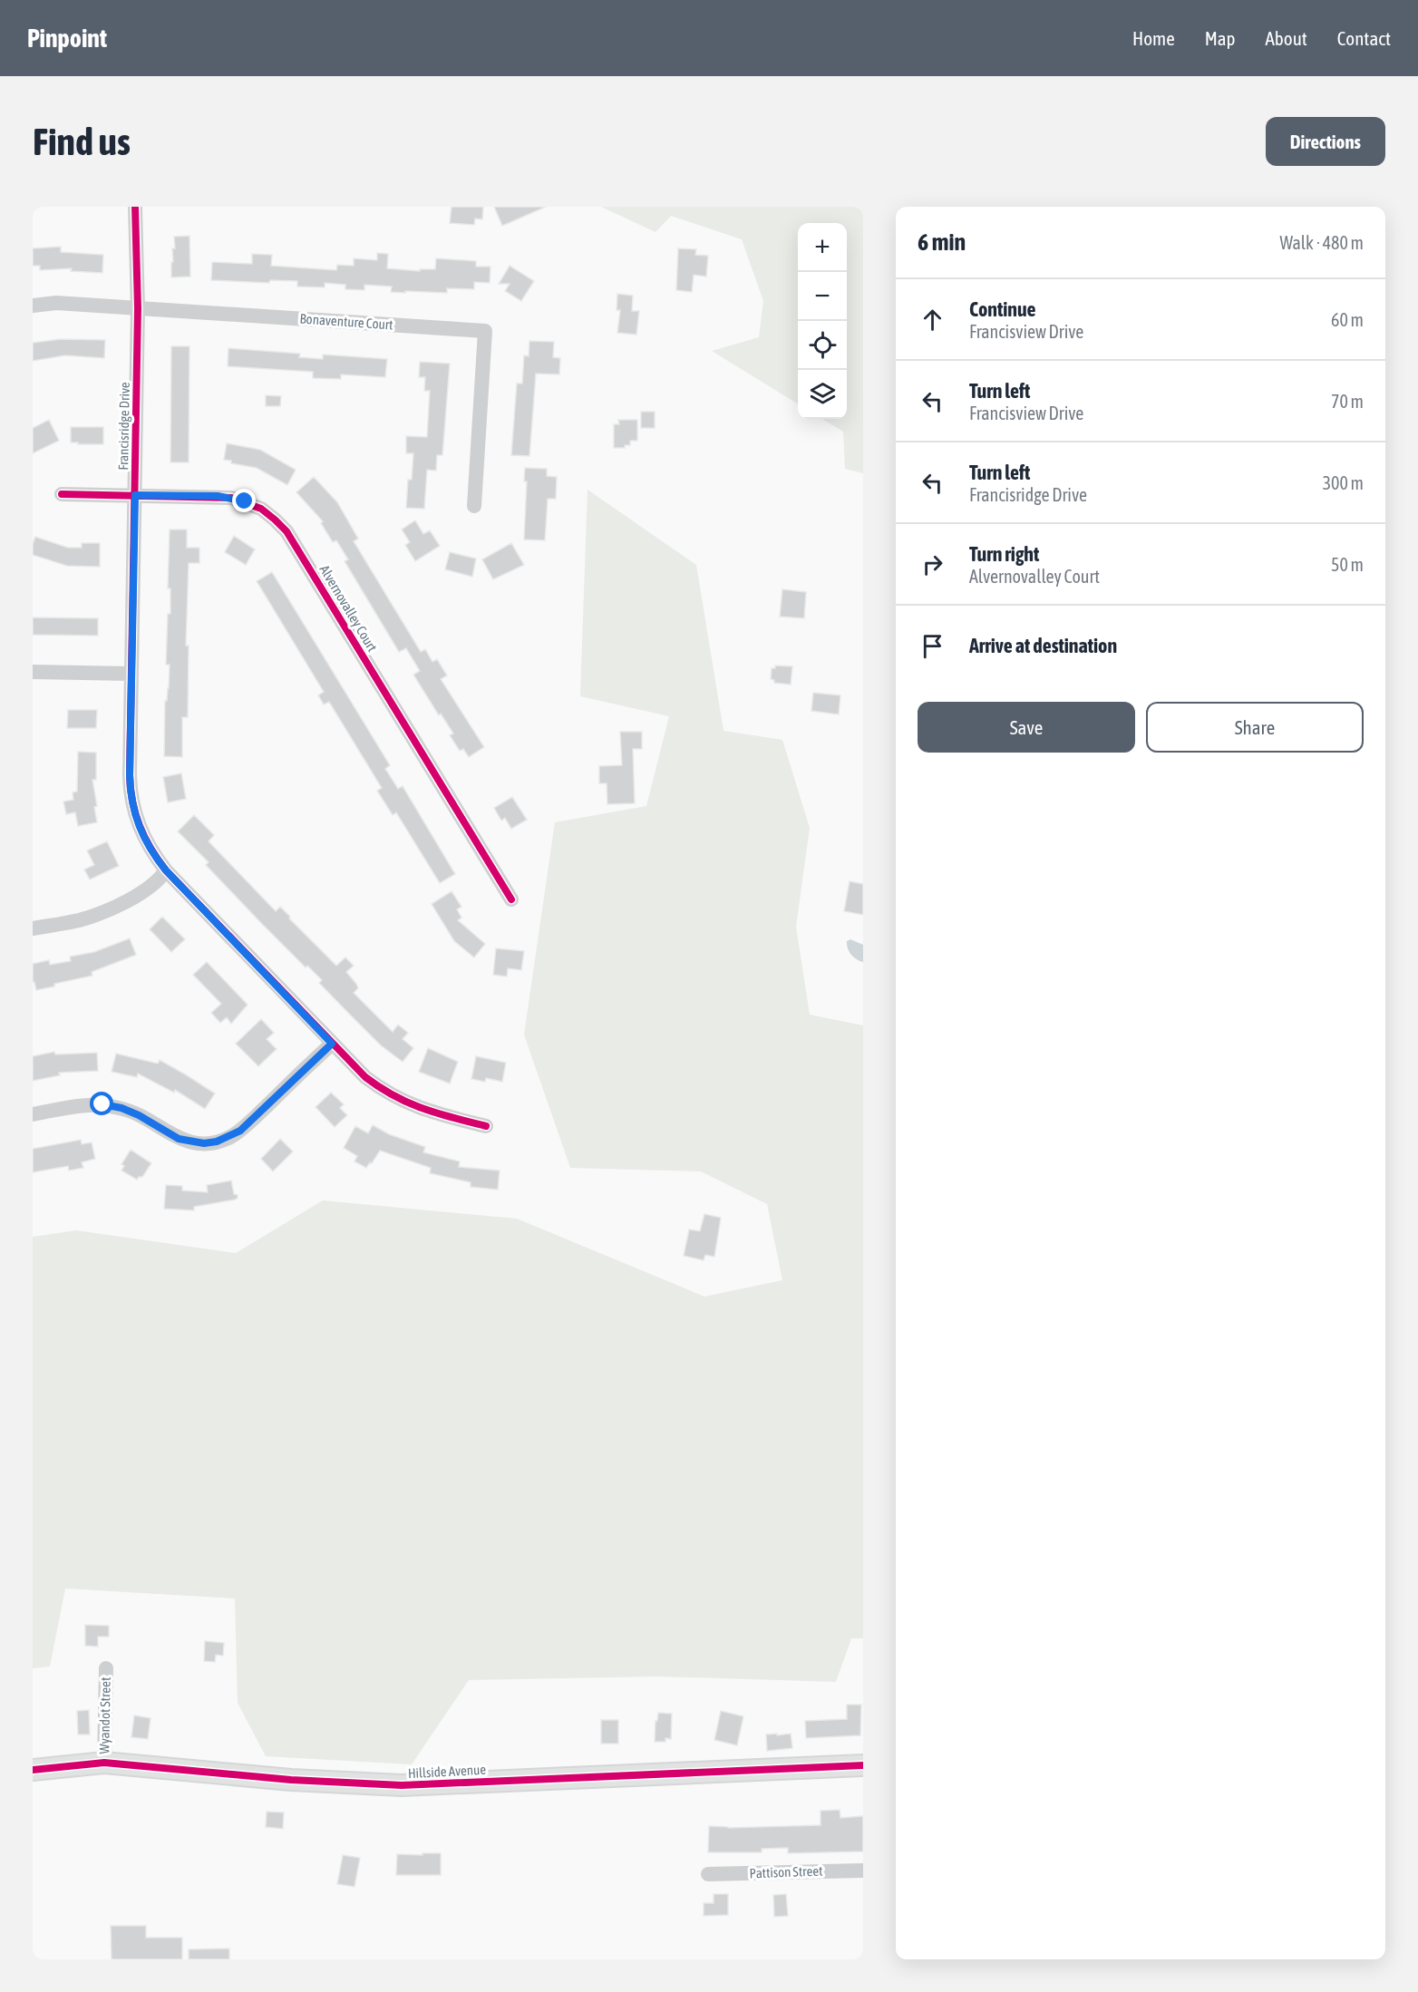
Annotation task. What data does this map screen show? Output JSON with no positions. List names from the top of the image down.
{
  "streets": {
    "street": [
      "Bonaventure Court",
      "Francisridge Drive",
      "Alvernovalley Court",
      "Wyandot Street",
      "Hillside Avenue",
      "Pattison Street"
    ]
  },
  "crossings": [
    ["Bonaventure Court", "Francisridge Drive"],
    ["Francisridge Drive", "Alvernovalley Court"],
    ["Wyandot Street", "Hillside Avenue"]
  ],
  "page": {
    "header": "Pinpoint",
    "nav": [
      "Home",
      "Map",
      "About",
      "Contact"
    ],
    "buttons": [
      "Directions",
      ["Save", "Share"]
    ],
    "title": "Find us",
    "heading": ["6 min", "Walk · 480 m"],
    "map_buttons": ["+", "−"],
    "list": [
      ["Continue", "Francisview Drive", "60 m"],
      ["Turn left", "Francisview Drive", "70 m"],
      ["Turn left", "Francisridge Drive", "300 m"],
      ["Turn right", "Alvernovalley Court", "50 m"],
      "Arrive at destination"
    ]
  }
}
